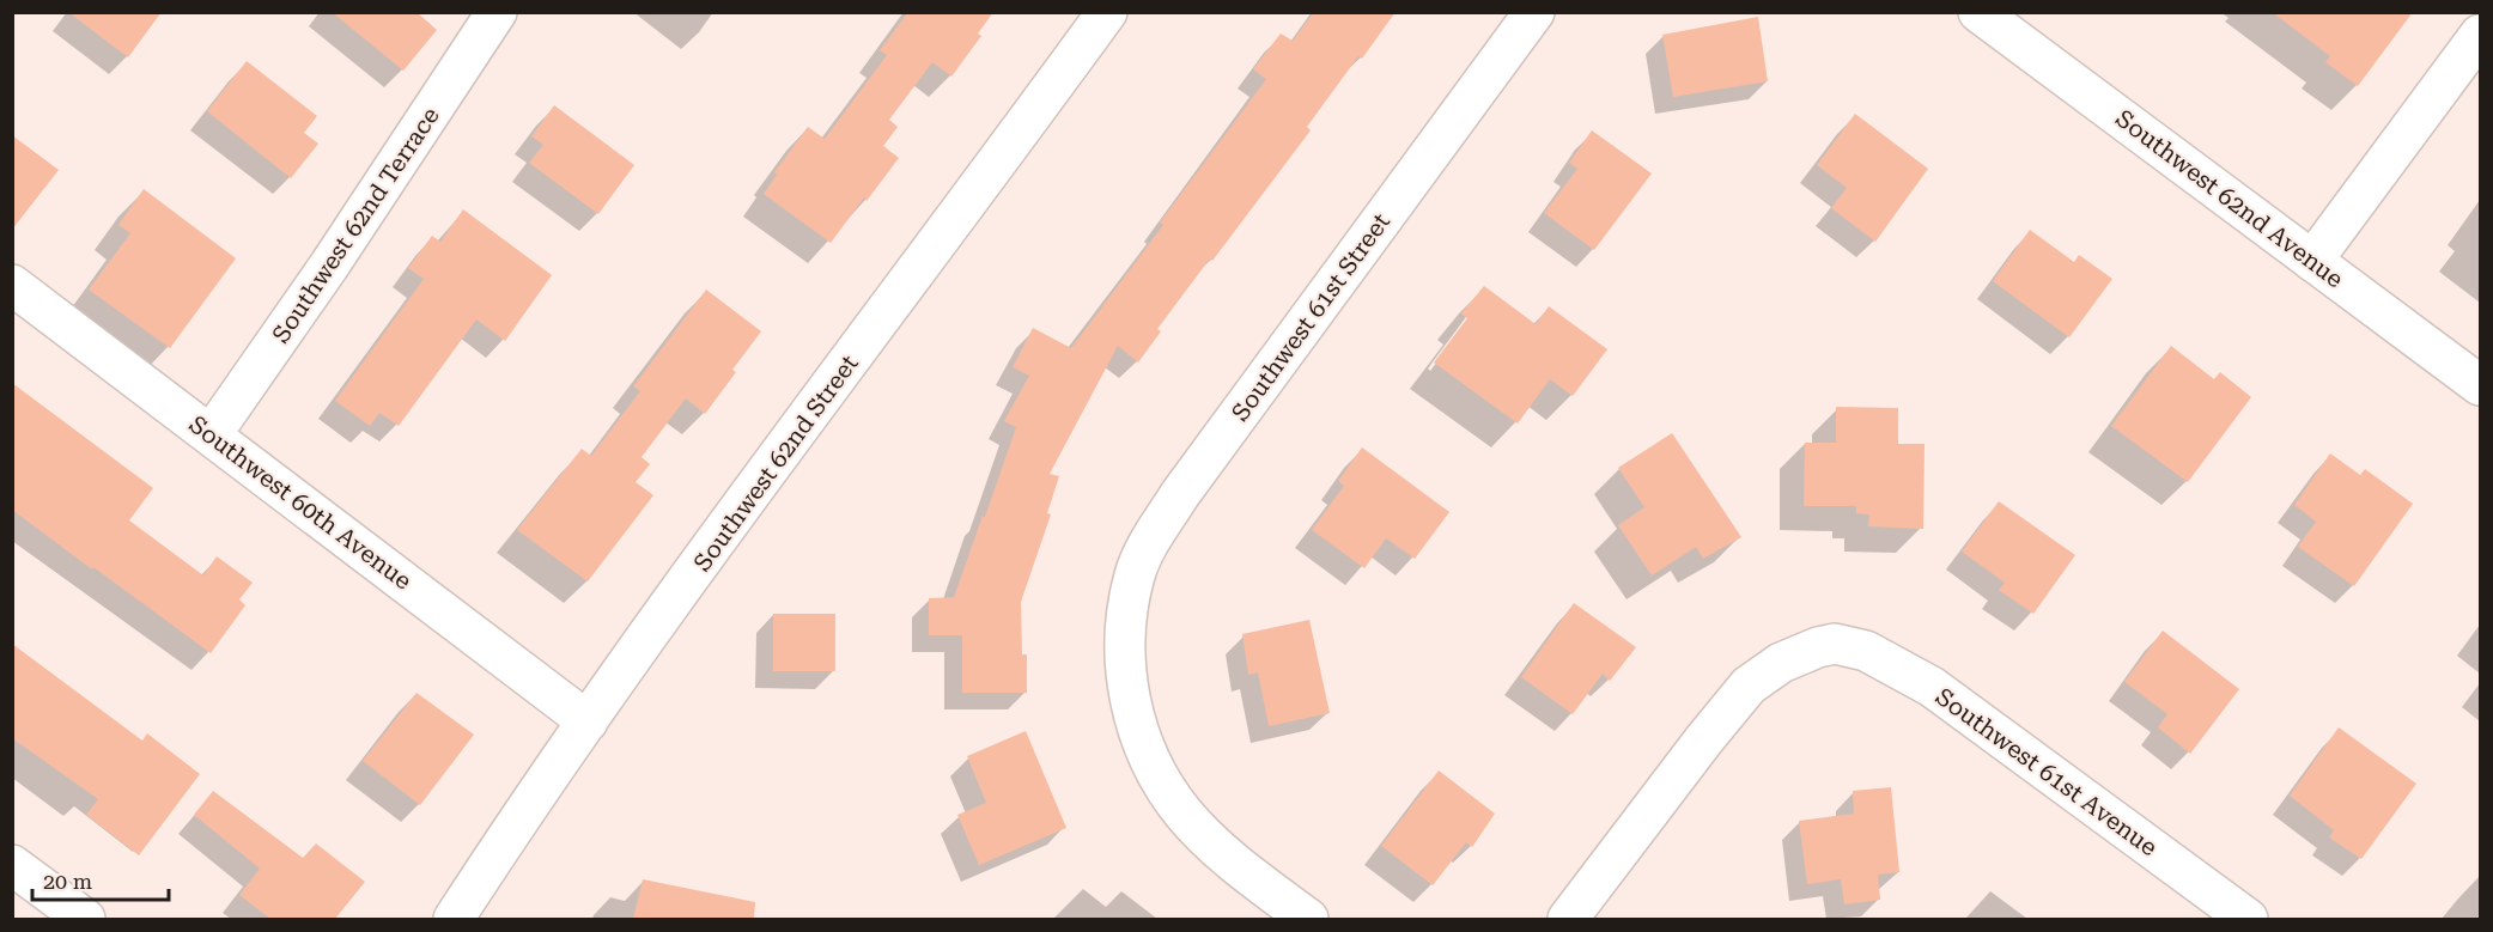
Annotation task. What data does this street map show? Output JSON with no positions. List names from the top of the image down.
{
  "streets": {
    "street": [
      "Southwest 62nd Avenue",
      "Southwest 62nd Terrace",
      "Southwest 61st Street",
      "Southwest 62nd Street",
      "Southwest 60th Avenue",
      "Southwest 61st Avenue"
    ]
  },
  "crossings": [
    ["Southwest 62nd Terrace", "Southwest 60th Avenue"],
    ["Southwest 62nd Street", "Southwest 60th Avenue"]
  ],
  "scale_bar": "20 m"
}
